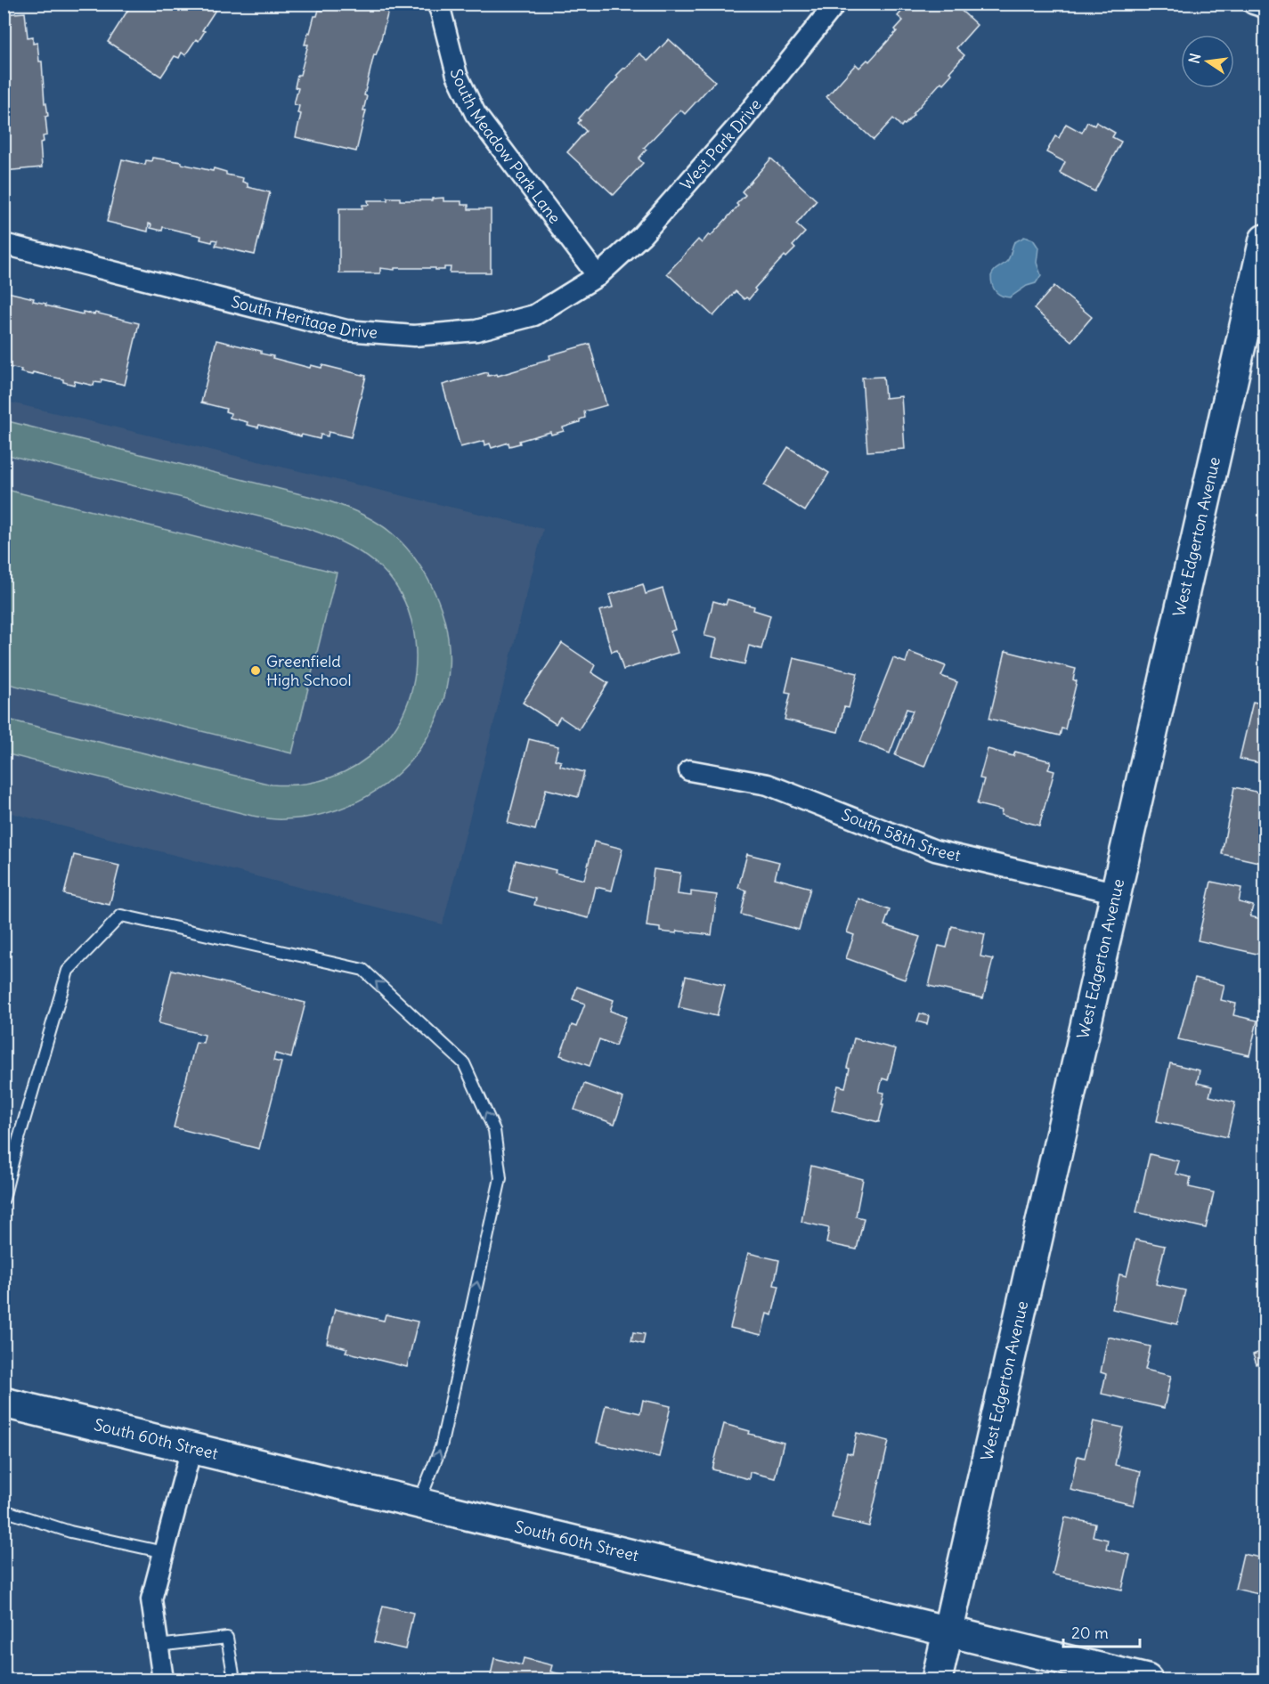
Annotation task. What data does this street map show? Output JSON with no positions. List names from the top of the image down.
{
  "streets": {
    "street": [
      "West Park Drive",
      "South Meadow Park Lane",
      "South Heritage Drive",
      "West Edgerton Avenue",
      "South 58th Street",
      "South 60th Street"
    ]
  },
  "crossings": [
    ["West Park Drive", "South Meadow Park Lane"],
    ["West Park Drive", "South Heritage Drive"],
    ["South Meadow Park Lane", "South Heritage Drive"],
    ["West Edgerton Avenue", "South 58th Street"],
    ["West Edgerton Avenue", "South 60th Street"]
  ],
  "places": ["Greenfield High School"],
  "scale_bar": "20 m",
  "north": "left"
}
